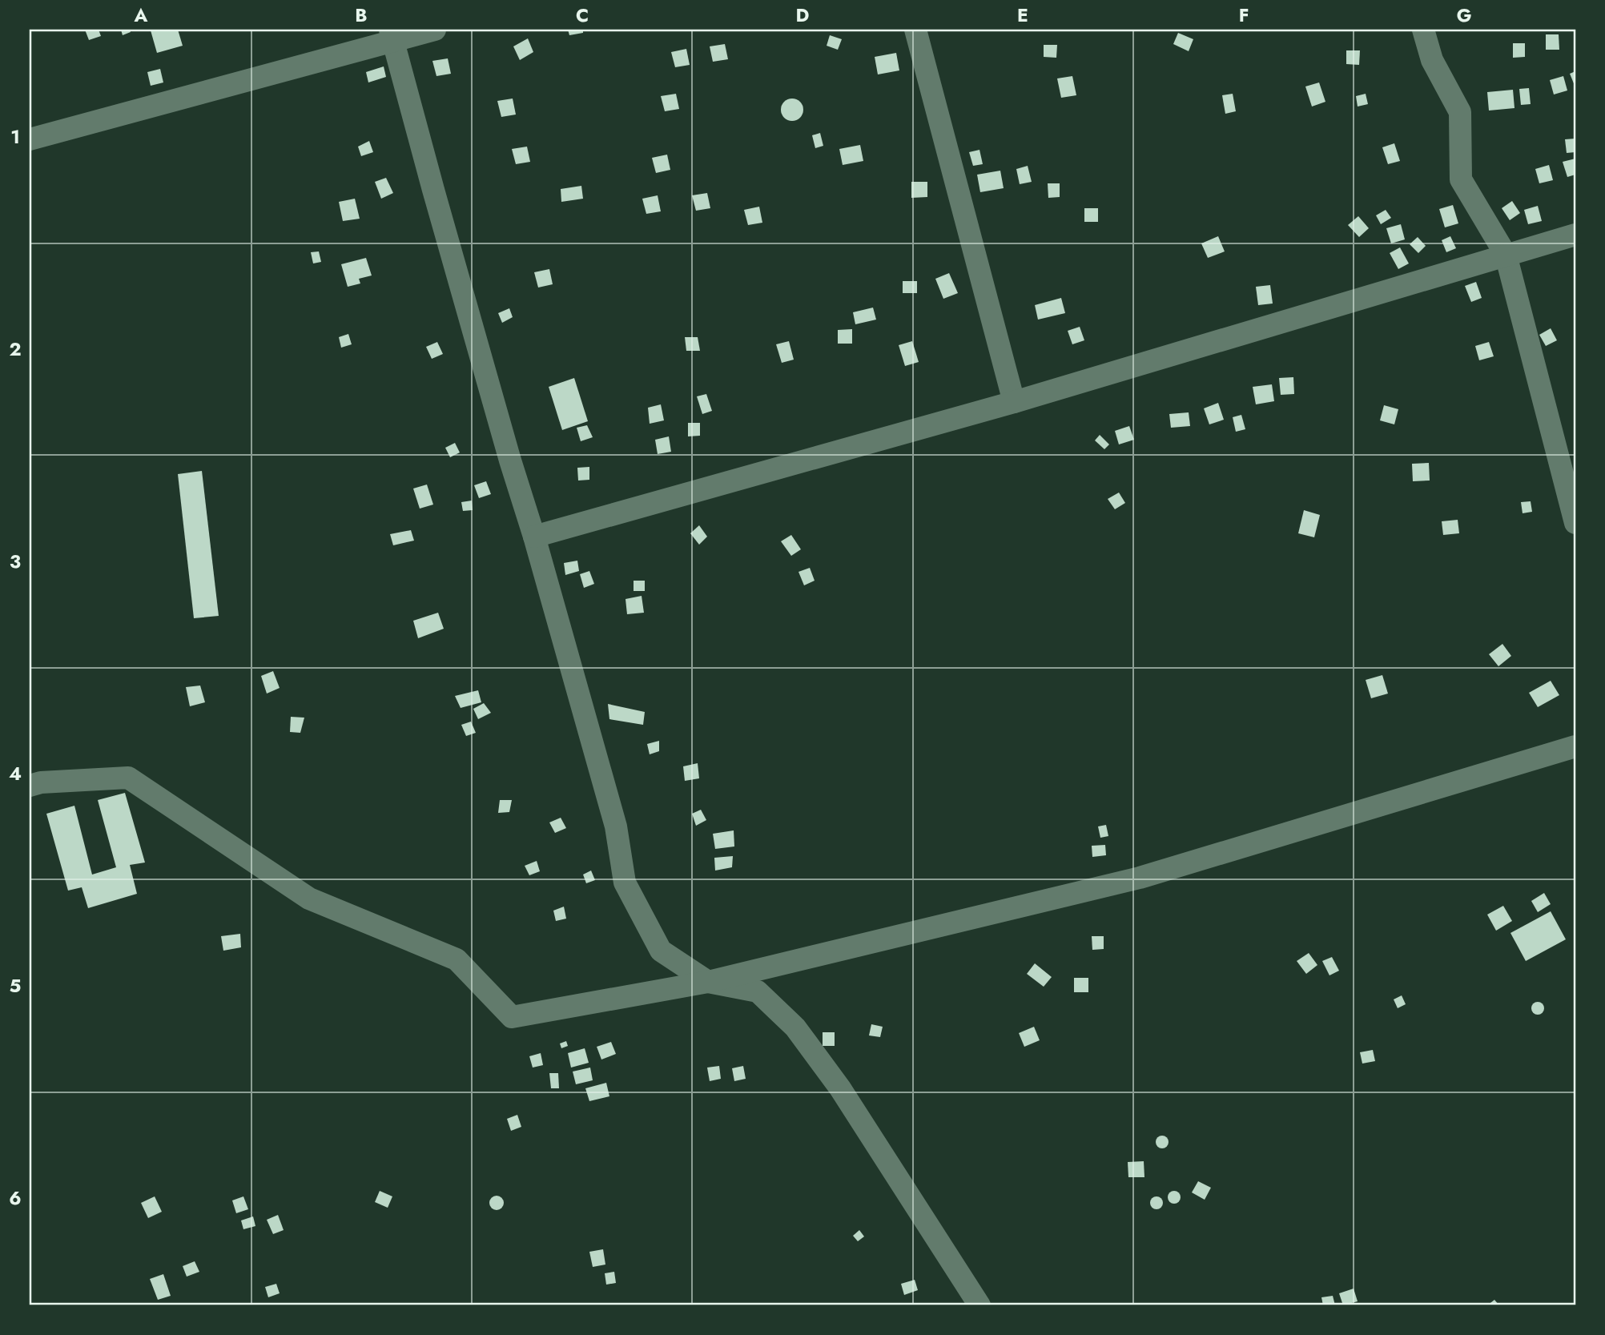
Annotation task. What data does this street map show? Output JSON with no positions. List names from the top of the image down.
{
  "grid": {
    "columns": [
      "A",
      "B",
      "C",
      "D",
      "E",
      "F",
      "G"
    ],
    "rows": [
      "1",
      "2",
      "3",
      "4",
      "5",
      "6"
    ]
  }
}
